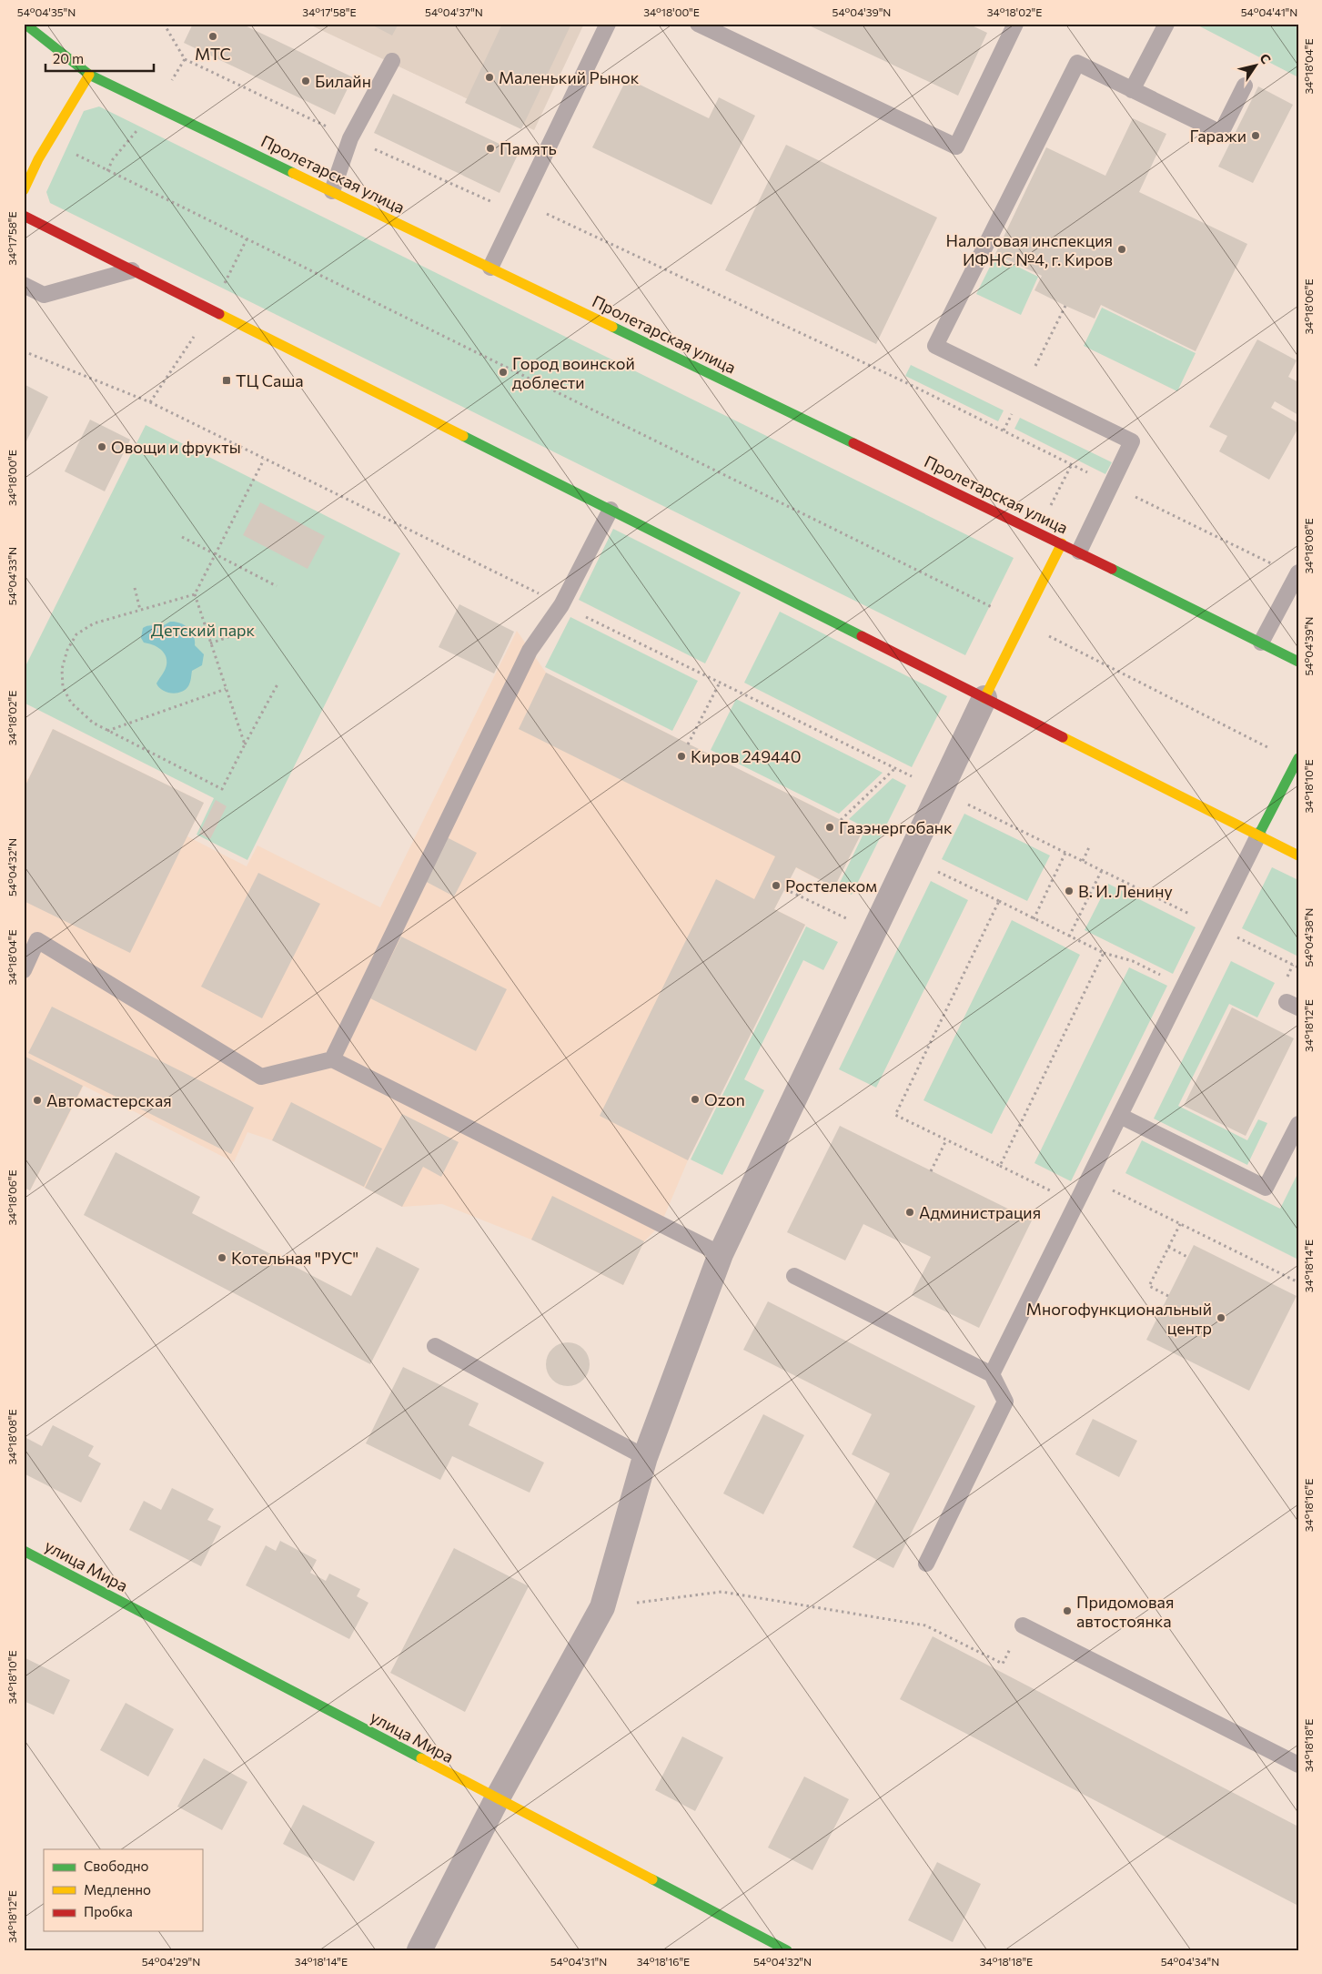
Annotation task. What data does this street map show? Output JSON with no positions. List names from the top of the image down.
{
  "streets": {
    "main road": ["Пролетарская улица", "улица Мира"]
  },
  "parks": ["Детский парк"],
  "places": {
    "other": [
      "МТС",
      "Маленький Рынок",
      "Билайн",
      "Гаражи",
      "Память",
      "Налоговая инспекция ИФНС №4, г. Киров",
      "Город воинской доблести",
      "Овощи и фрукты",
      "Киров 249440",
      "Газэнергобанк",
      "Ростелеком",
      "В. И. Ленину",
      "Ozon",
      "Автомастерская",
      "Администрация",
      "Котельная \"РУС\"",
      "Многофункциональный центр",
      "Придомовая автостоянка"
    ],
    "transit": ["ТЦ Саша"]
  },
  "legend": ["Свободно", "Медленно", "Пробка"],
  "scale_bar": "20 m",
  "north": "top right",
  "coordinates": [
    "54°04'35\"N",
    "34°17'58\"E",
    "54°04'37\"N",
    "34°18'00\"E",
    "54°04'39\"N",
    "34°18'02\"E",
    "54°04'41\"N",
    "34°18'04\"E",
    "34°18'06\"E",
    "34°18'08\"E",
    "54°04'33\"N",
    "34°18'10\"E",
    "54°04'32\"N",
    "54°04'38\"N",
    "34°18'12\"E",
    "34°18'14\"E",
    "34°18'16\"E",
    "34°18'18\"E",
    "54°04'29\"N",
    "54°04'31\"N",
    "54°04'34\"N"
  ]
}
